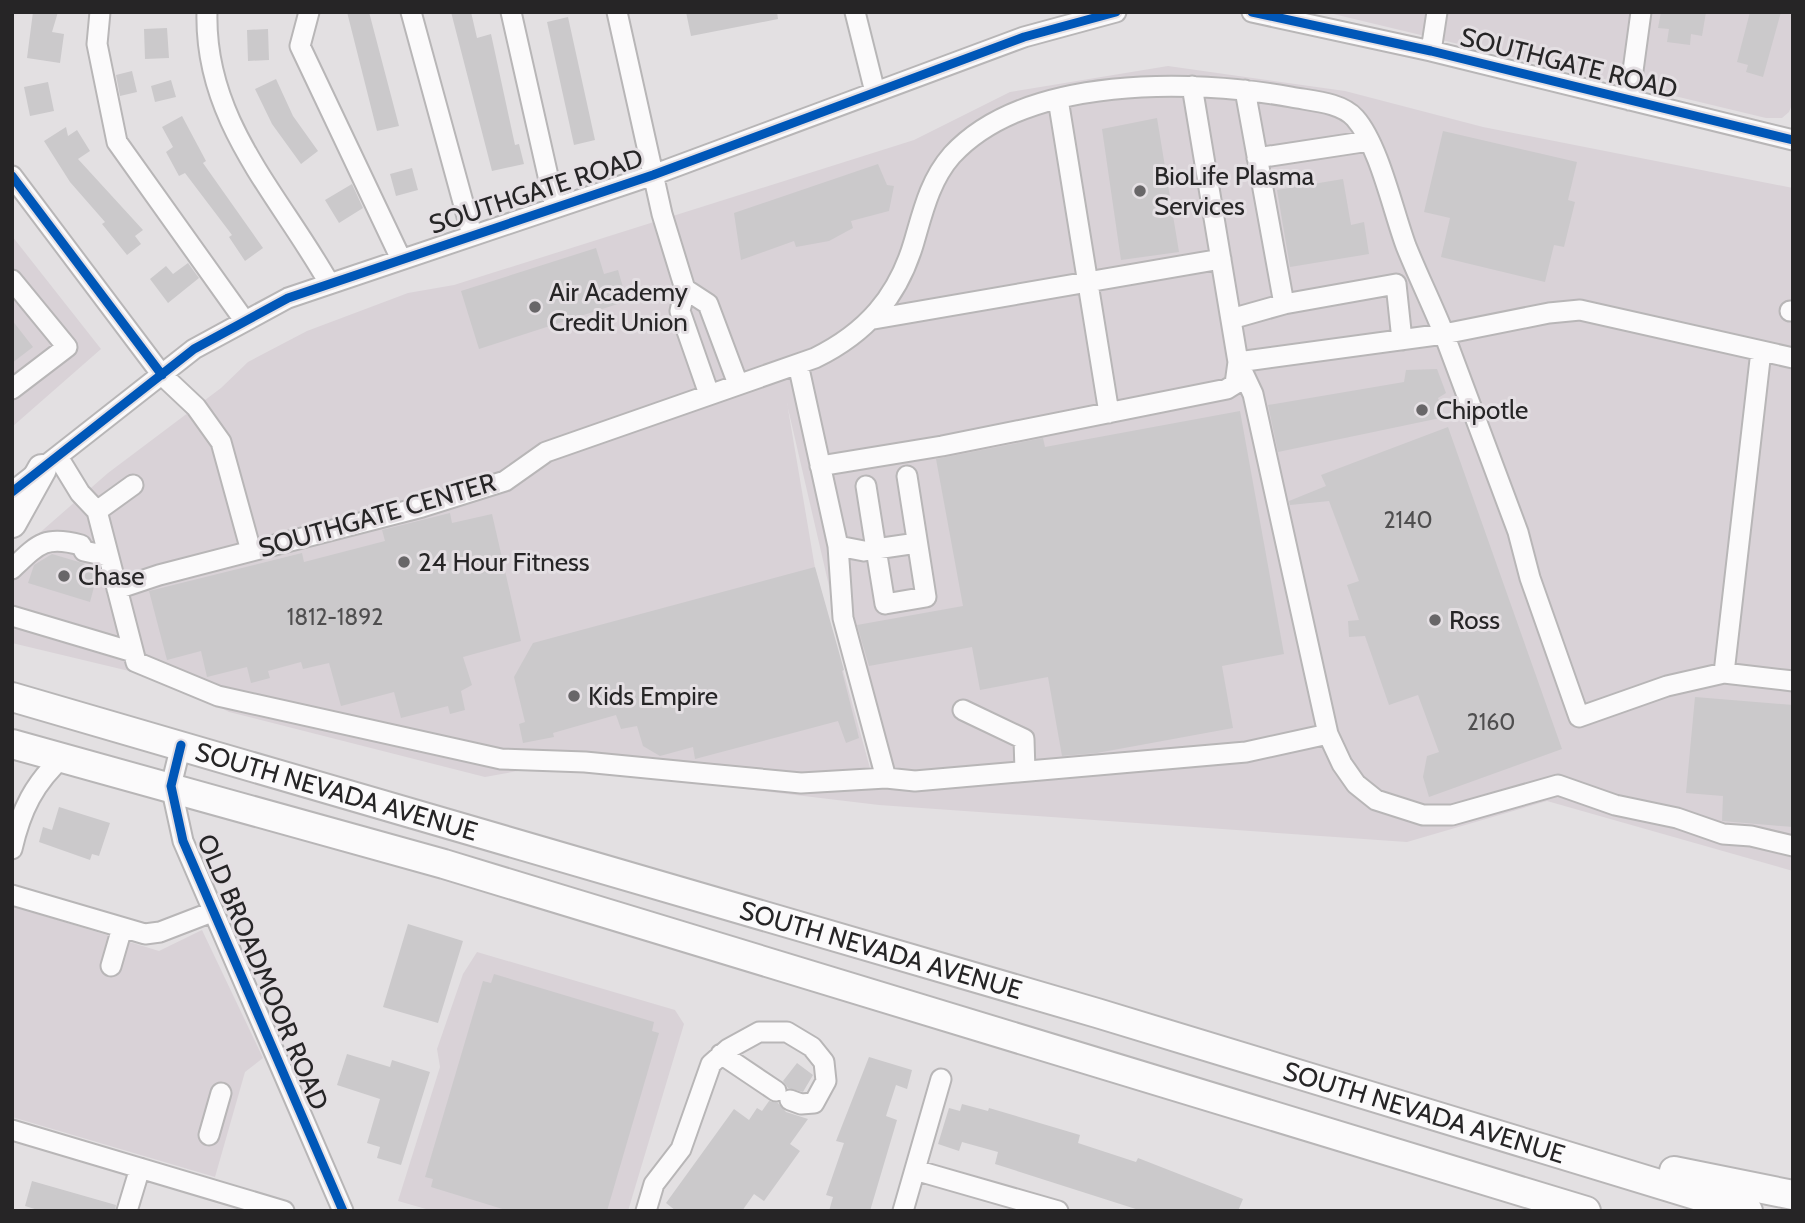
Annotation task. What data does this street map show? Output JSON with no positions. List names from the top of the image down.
{
  "streets": {
    "highway": ["SOUTH NEVADA AVENUE"],
    "street": ["SOUTHGATE ROAD", "SOUTHGATE CENTER", "OLD BROADMOOR ROAD"]
  },
  "crossings": [
    ["SOUTH NEVADA AVENUE", "OLD BROADMOOR ROAD"]
  ],
  "places": [
    "BioLife Plasma Services",
    "Air Academy Credit Union",
    "Chipotle",
    "24 Hour Fitness",
    "Chase",
    "Ross",
    "Kids Empire"
  ],
  "house_numbers": ["2140", "1812-1892", "2160"]
}
